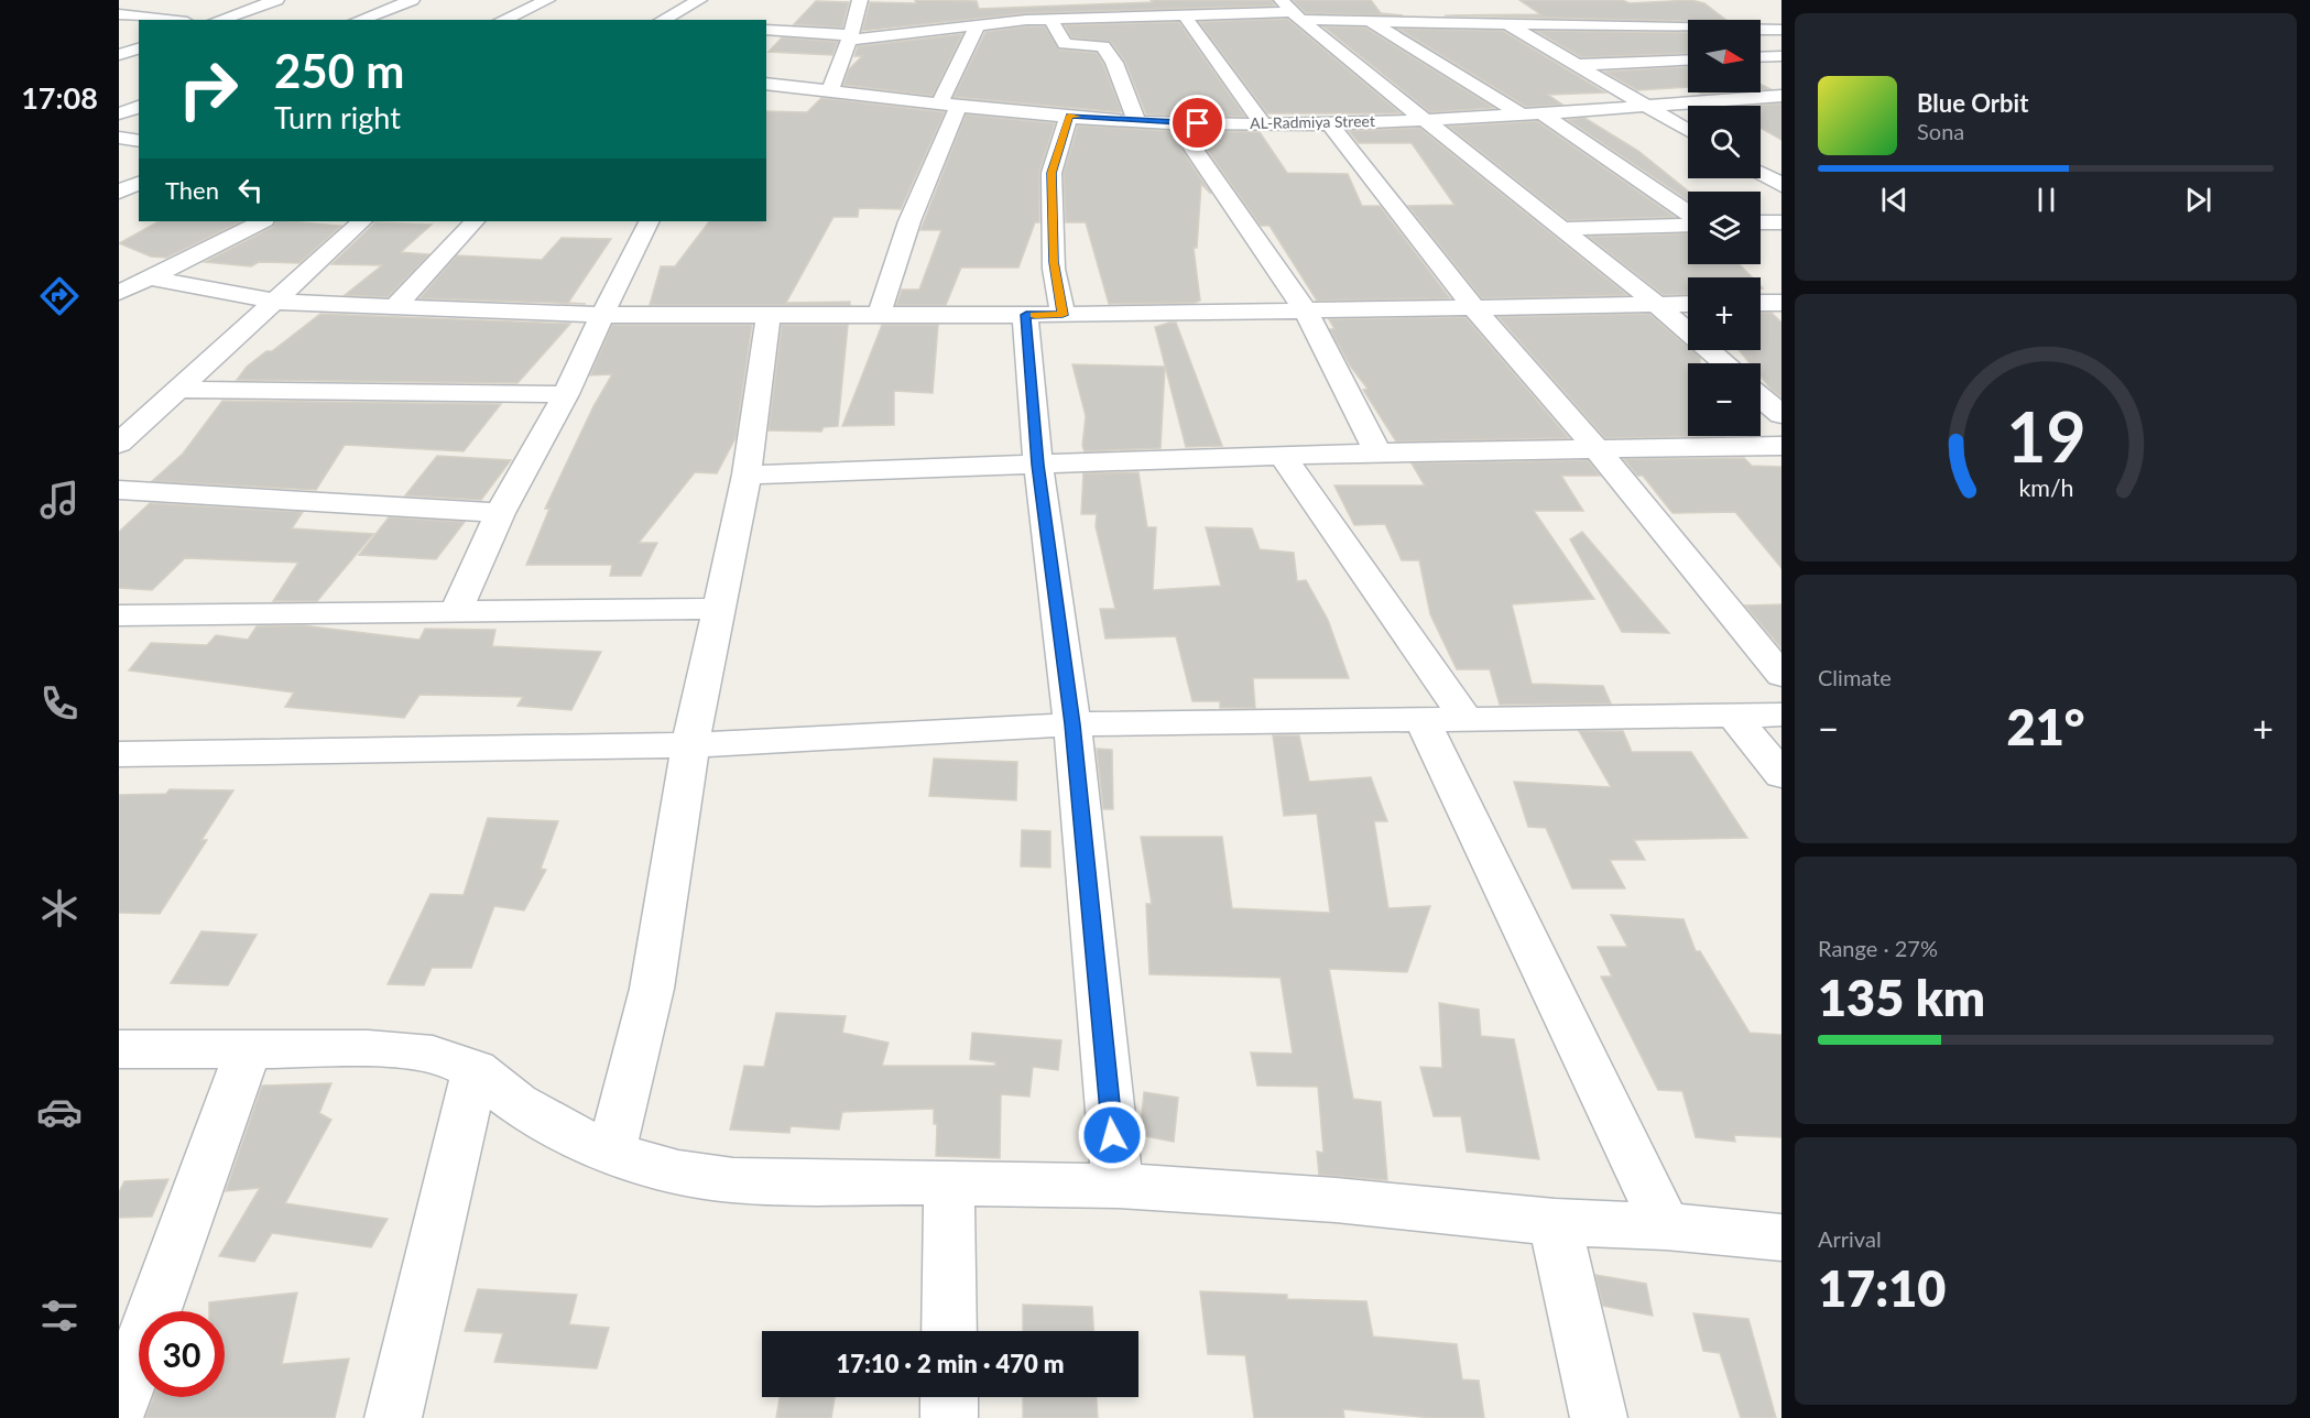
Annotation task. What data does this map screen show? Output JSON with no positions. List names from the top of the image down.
{
  "streets": {
    "street": ["AL-Radmiya Street"]
  },
  "north": "right",
  "page": {
    "tabs": "17:08",
    "map_buttons": ["+", "−"],
    "turn": ["250 m", "Turn right"],
    "song": ["Blue Orbit", "Sona"],
    "then": "Then",
    "tile": [
      "Climate",
      ["Range · 27%", "135 km"],
      ["Arrival", "17:10"]
    ],
    "heat": ["−", "21°", "+"],
    "limit": "30",
    "trip": "17:10 · 2 min · 470 m",
    "gauge": ["19", "km/h"]
  }
}
